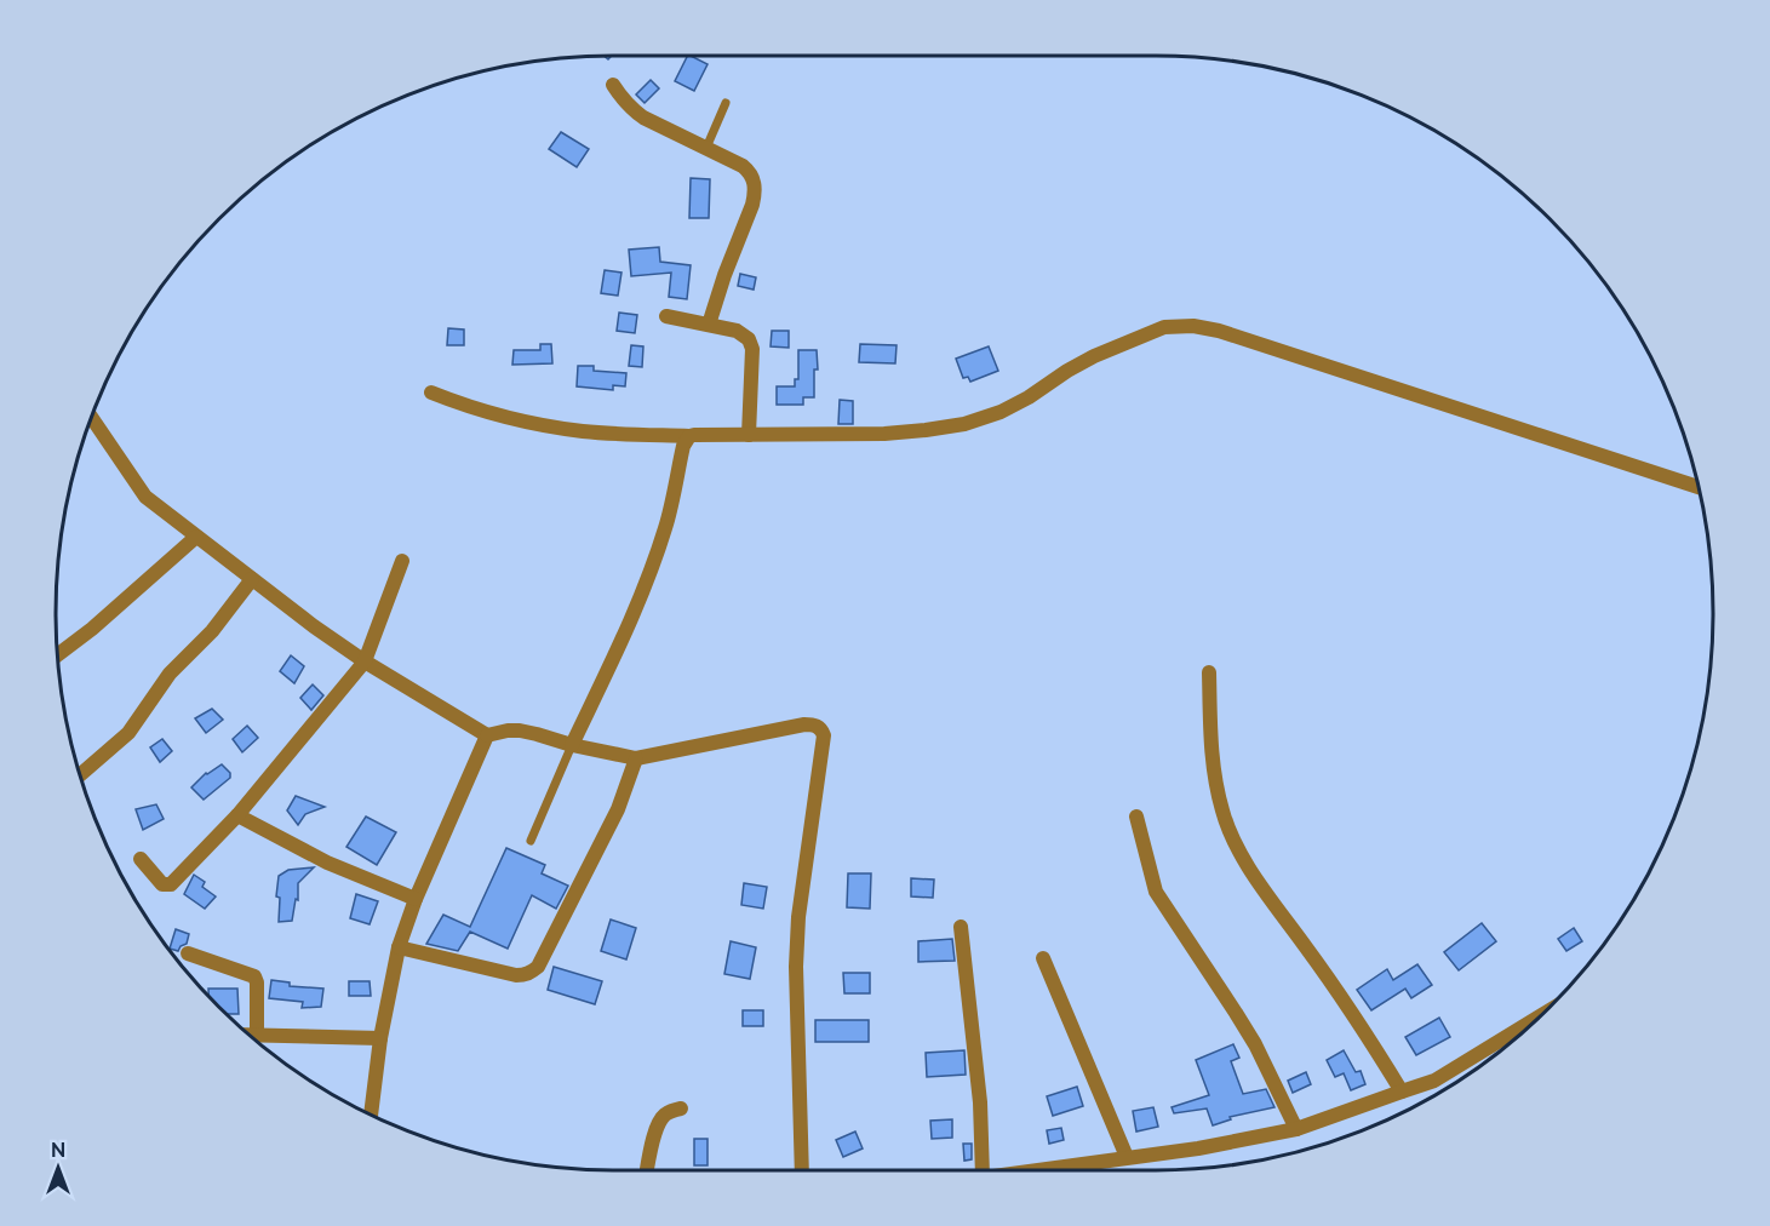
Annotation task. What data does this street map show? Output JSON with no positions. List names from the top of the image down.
{
  "north": "top"
}
